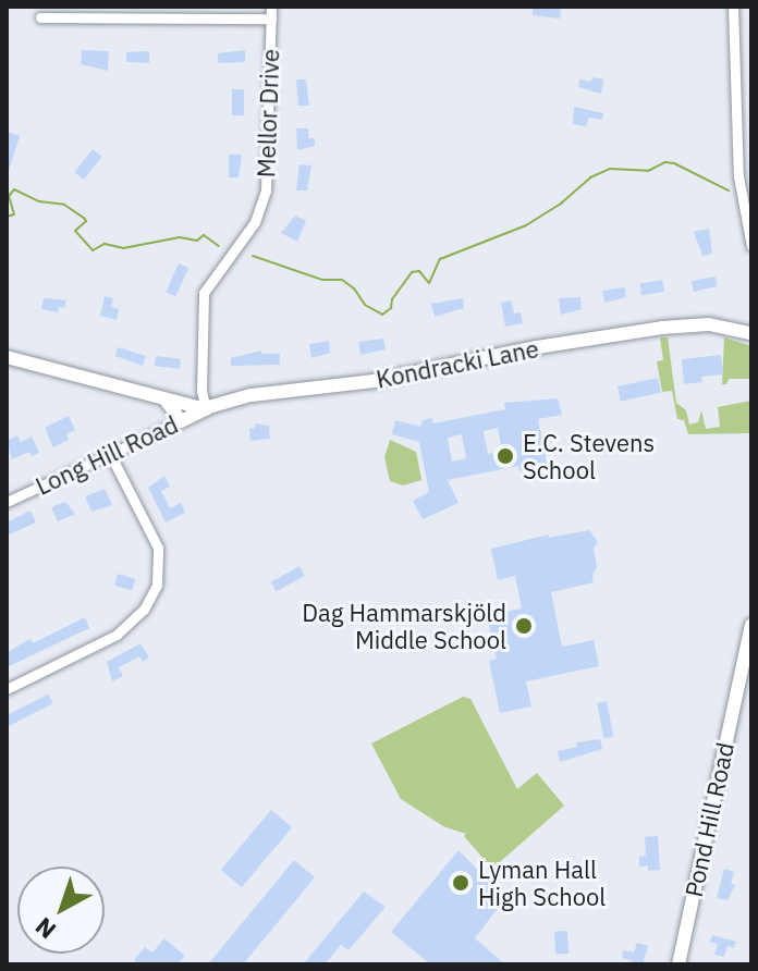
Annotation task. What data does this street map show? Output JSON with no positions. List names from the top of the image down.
{
  "streets": {
    "main road": ["Kondracki Lane", "Long Hill Road", "Pond Hill Road"],
    "street": ["Mellor Drive"]
  },
  "crossings": [
    ["Mellor Drive", "Kondracki Lane"],
    ["Mellor Drive", "Long Hill Road"],
    ["Kondracki Lane", "Long Hill Road"]
  ],
  "places": ["E.C. Stevens School", "Dag Hammarskjöld Middle School", "Lyman Hall High School"],
  "north": "bottom left"
}
